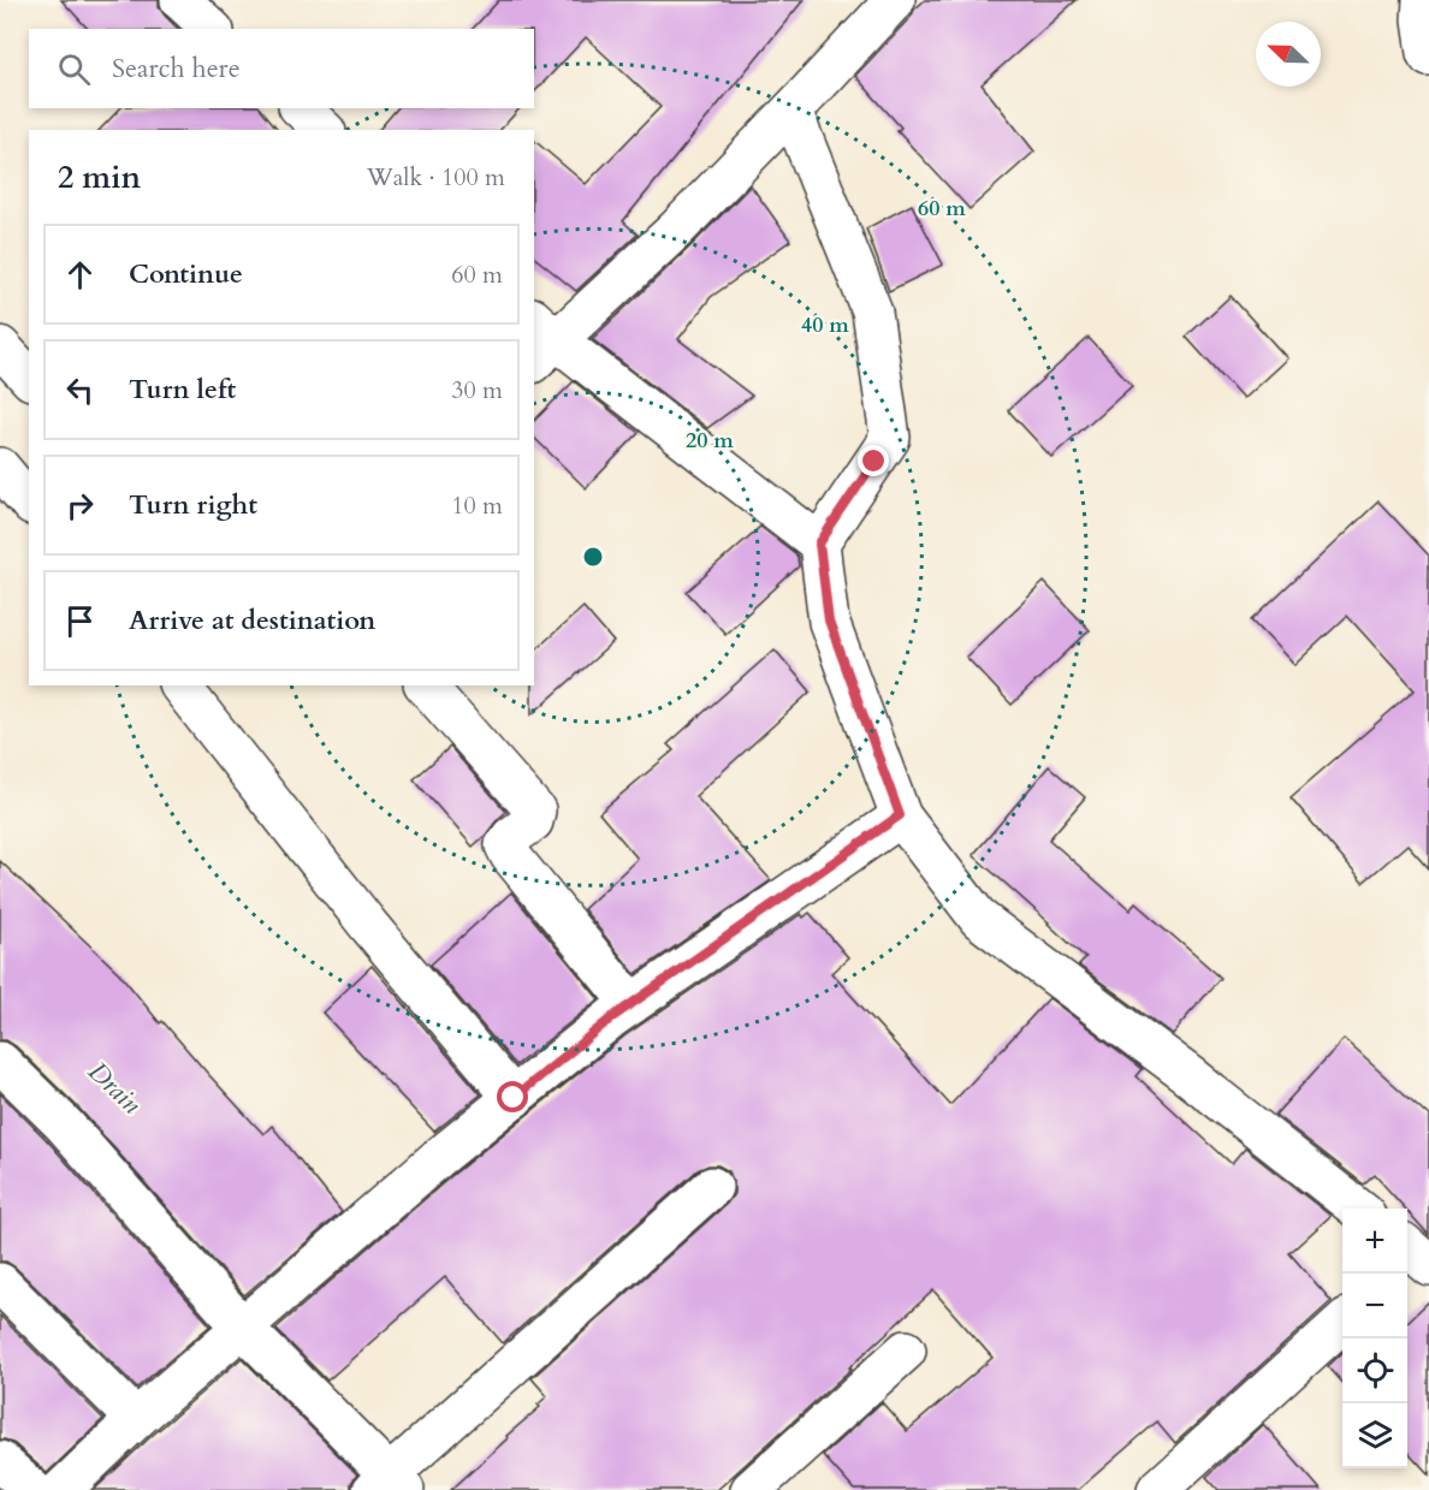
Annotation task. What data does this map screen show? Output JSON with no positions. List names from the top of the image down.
{
  "water": ["Drain"],
  "north": "top left",
  "page": {
    "search": "Search here",
    "heading": ["2 min", "Walk · 100 m"],
    "list": [
      ["Continue", "60 m"],
      ["Turn left", "30 m"],
      ["Turn right", "10 m"],
      "Arrive at destination"
    ],
    "map_buttons": ["+", "−"]
  },
  "rings": ["60 m", "40 m", "20 m"]
}
